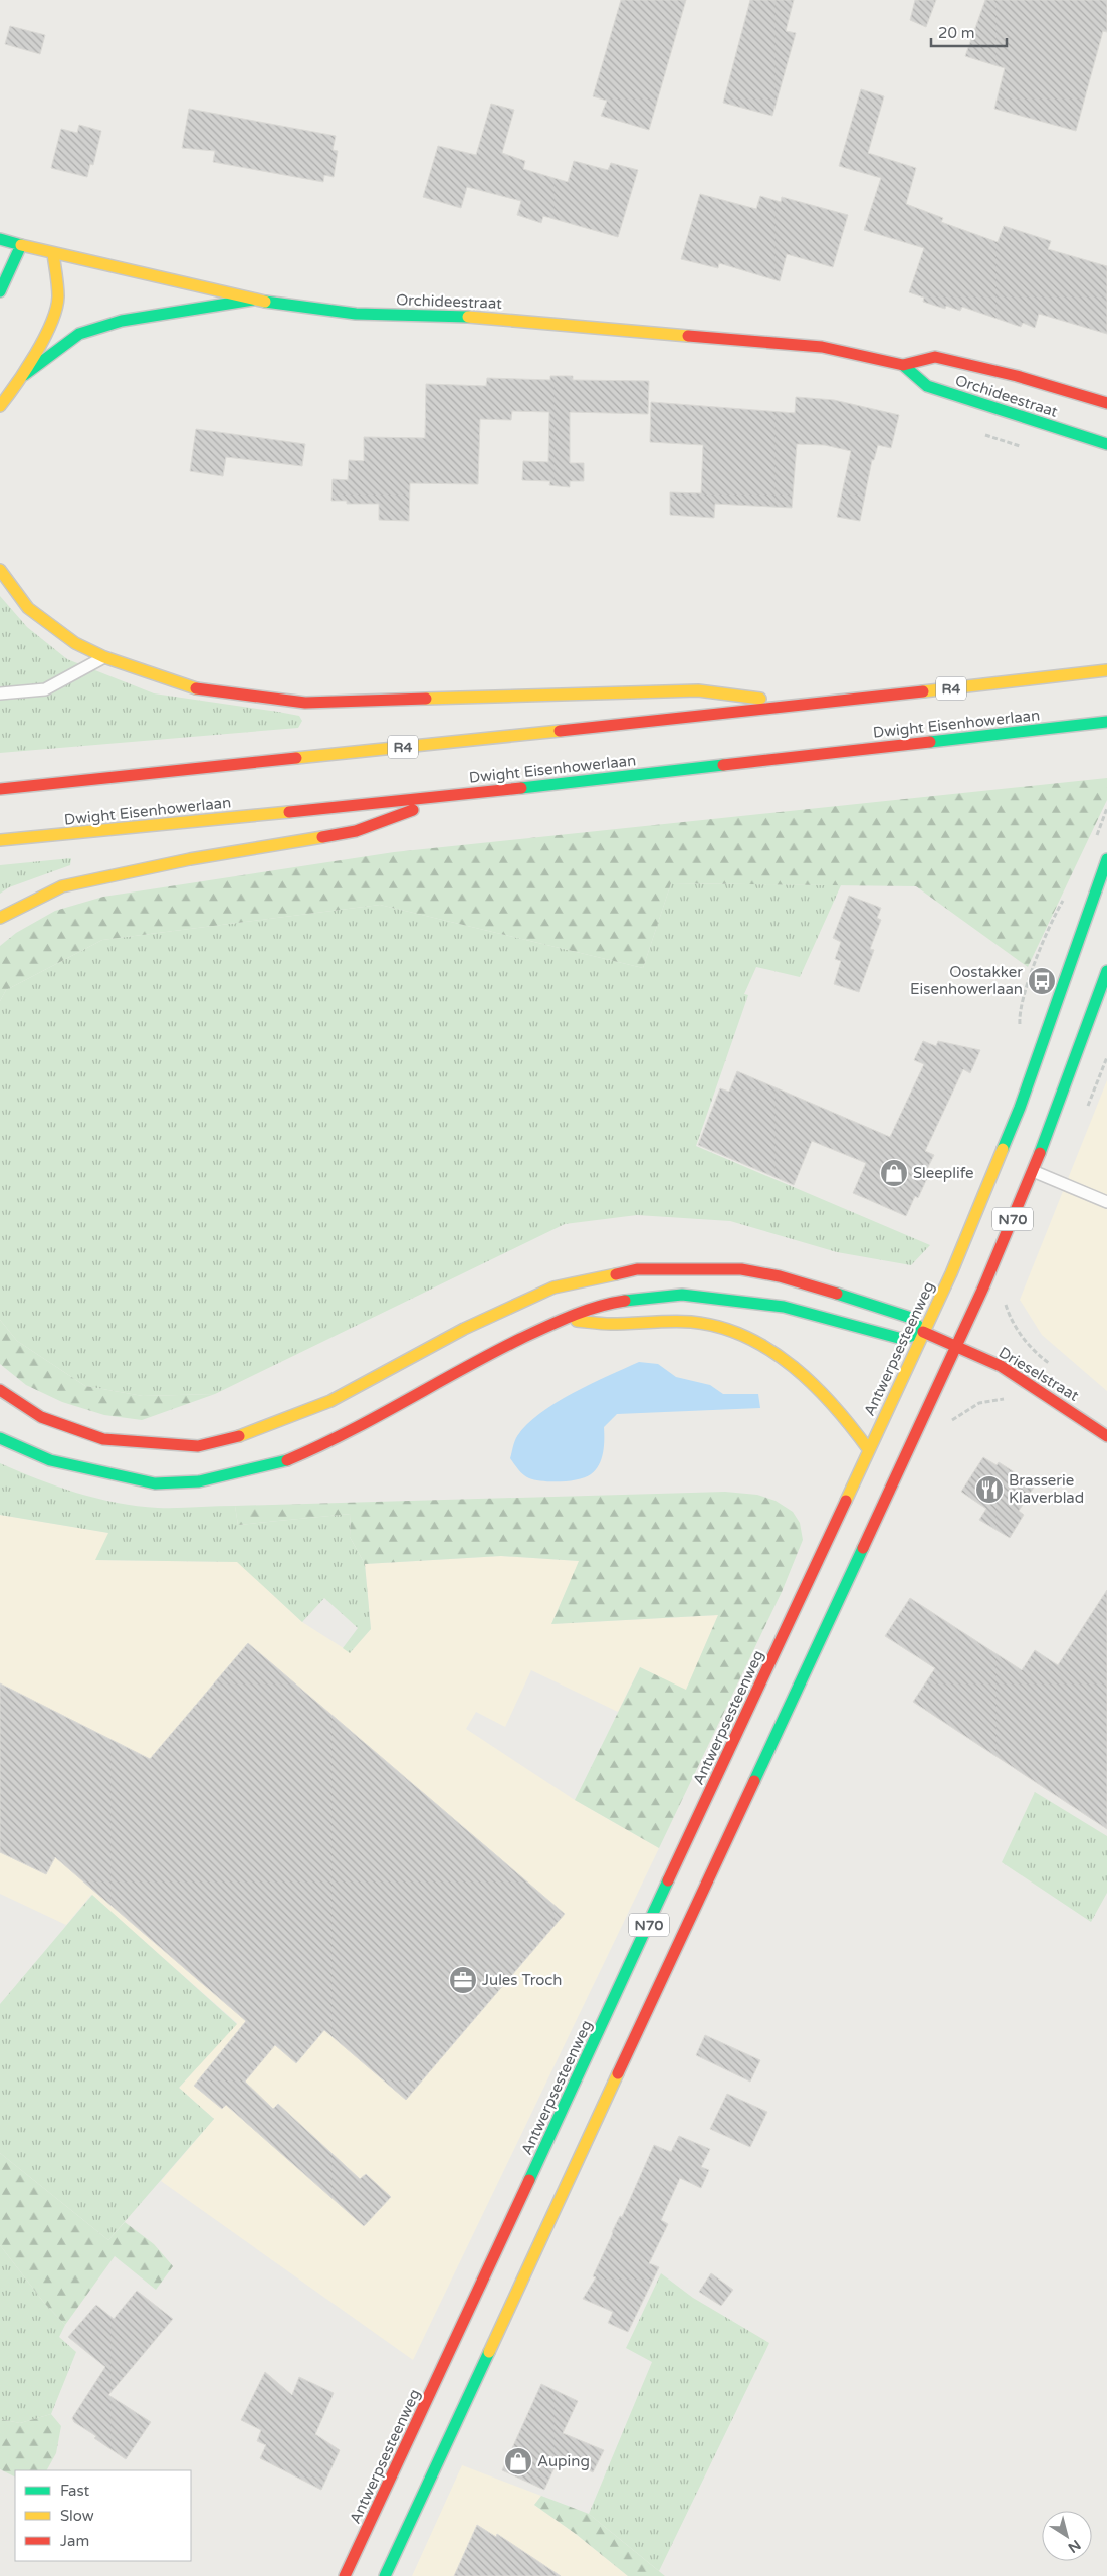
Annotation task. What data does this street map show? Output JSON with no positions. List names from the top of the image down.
{
  "streets": {
    "main road": [
      "Orchideestraat",
      "R4",
      "Dwight Eisenhowerlaan",
      "N70",
      "Antwerpsesteenweg",
      "Drieselstraat"
    ]
  },
  "crossings": [
    ["N70", "Drieselstraat"],
    ["Antwerpsesteenweg", "Drieselstraat"]
  ],
  "places": {
    "bus stop": ["Oostakker Eisenhowerlaan"],
    "shop": ["Sleeplife", "Auping"],
    "restaurant": ["Brasserie Klaverblad"],
    "office": ["Jules Troch"]
  },
  "legend": ["Fast", "Slow", "Jam"],
  "scale_bar": "20 m",
  "north": "bottom right"
}
